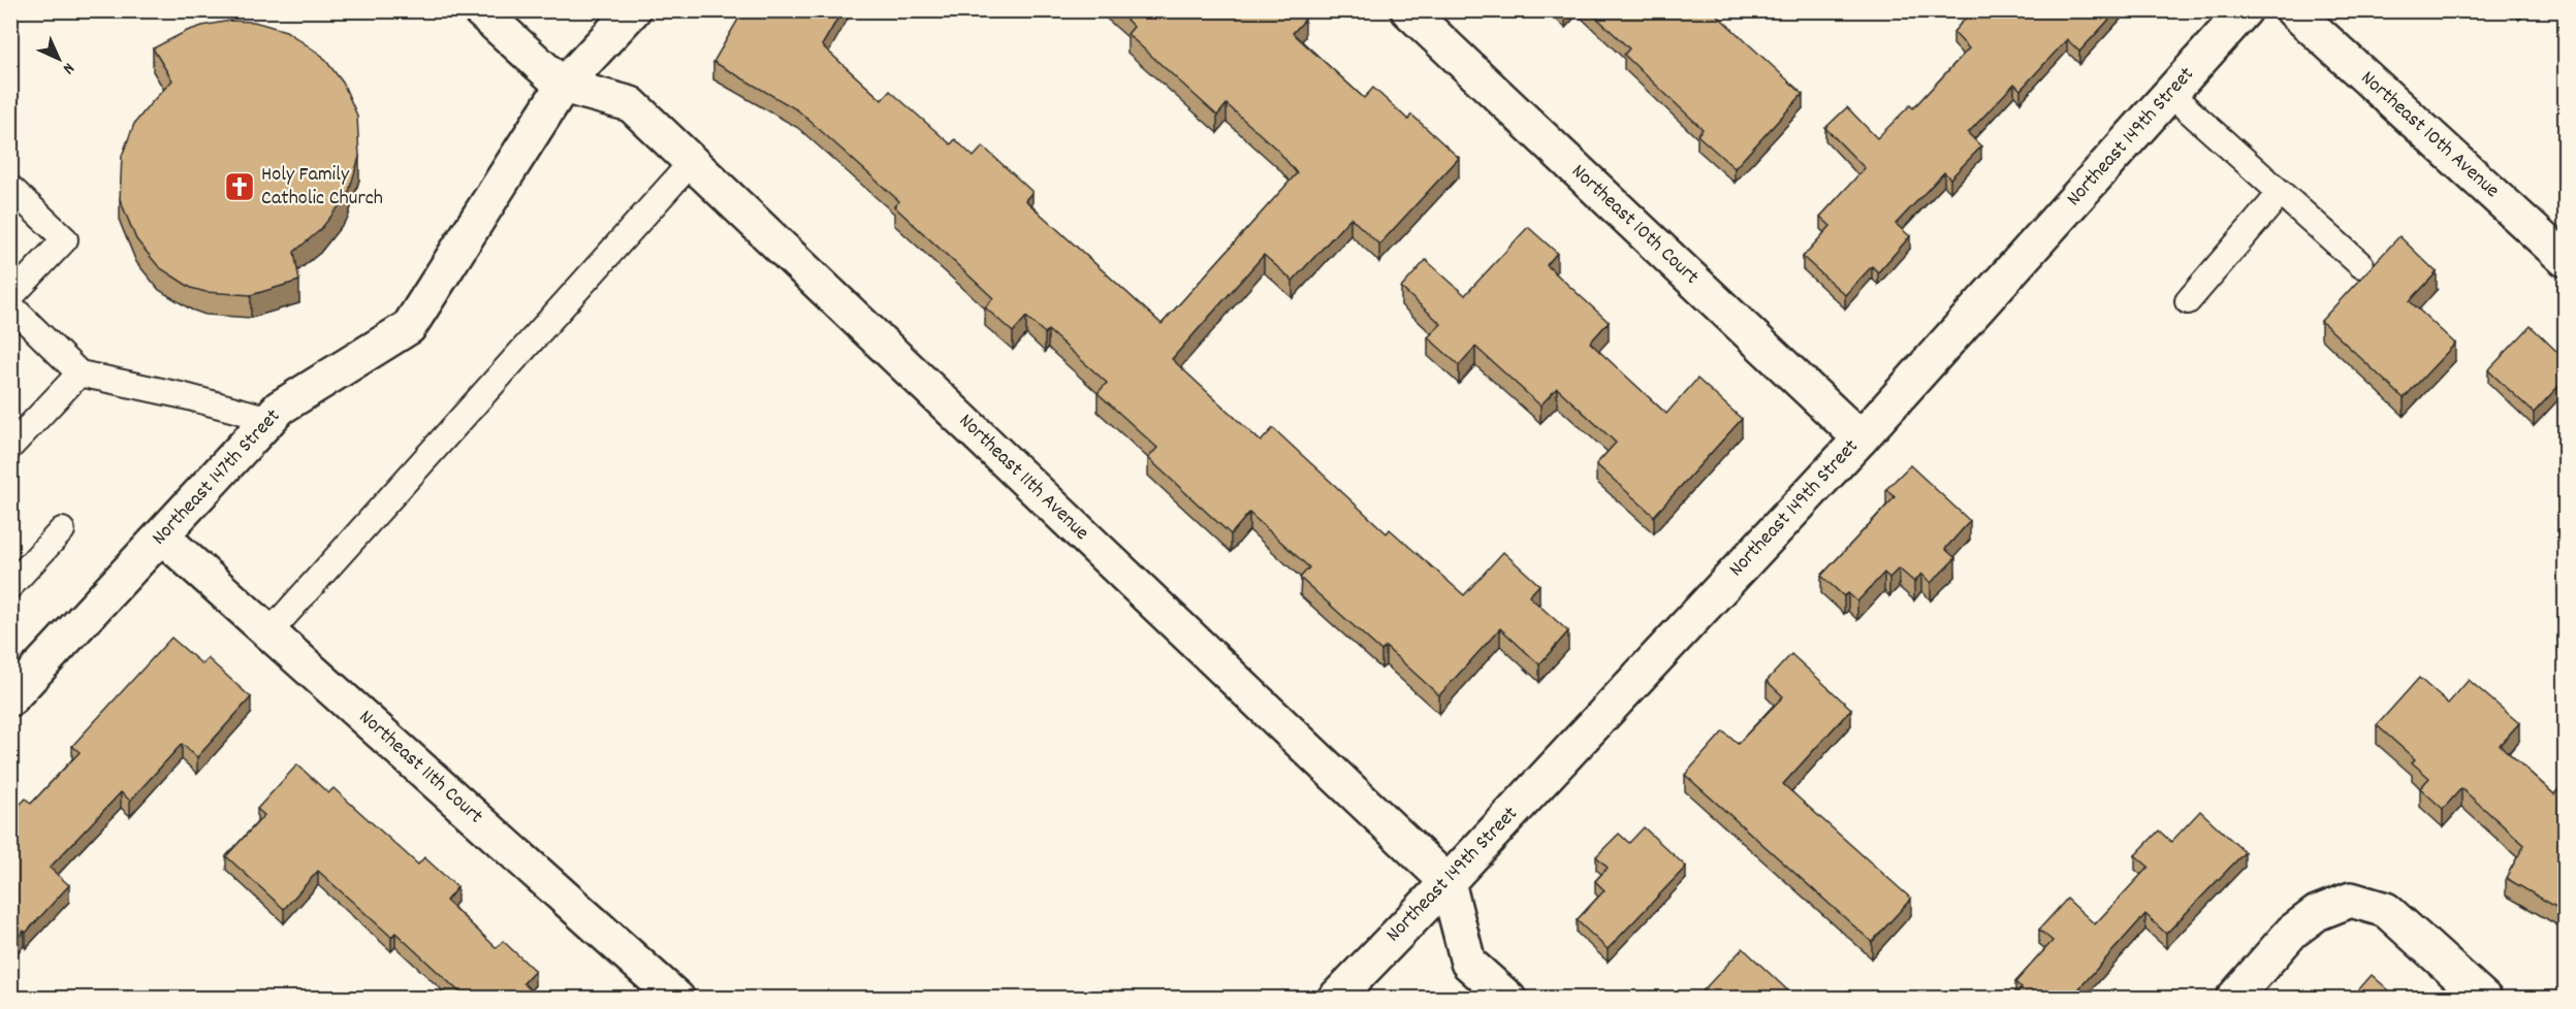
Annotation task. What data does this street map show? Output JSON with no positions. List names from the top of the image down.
{
  "streets": {
    "street": [
      "Northeast 10th Avenue",
      "Northeast 149th Street",
      "Northeast 10th Court",
      "Northeast 147th Street",
      "Northeast 11th Avenue",
      "Northeast 11th Court"
    ]
  },
  "crossings": [
    ["Northeast 149th Street", "Northeast 10th Court"],
    ["Northeast 149th Street", "Northeast 11th Avenue"],
    ["Northeast 147th Street", "Northeast 11th Avenue"],
    ["Northeast 147th Street", "Northeast 11th Court"]
  ],
  "places": {
    "church": ["Holy Family Catholic Church"]
  },
  "north": "bottom right"
}
